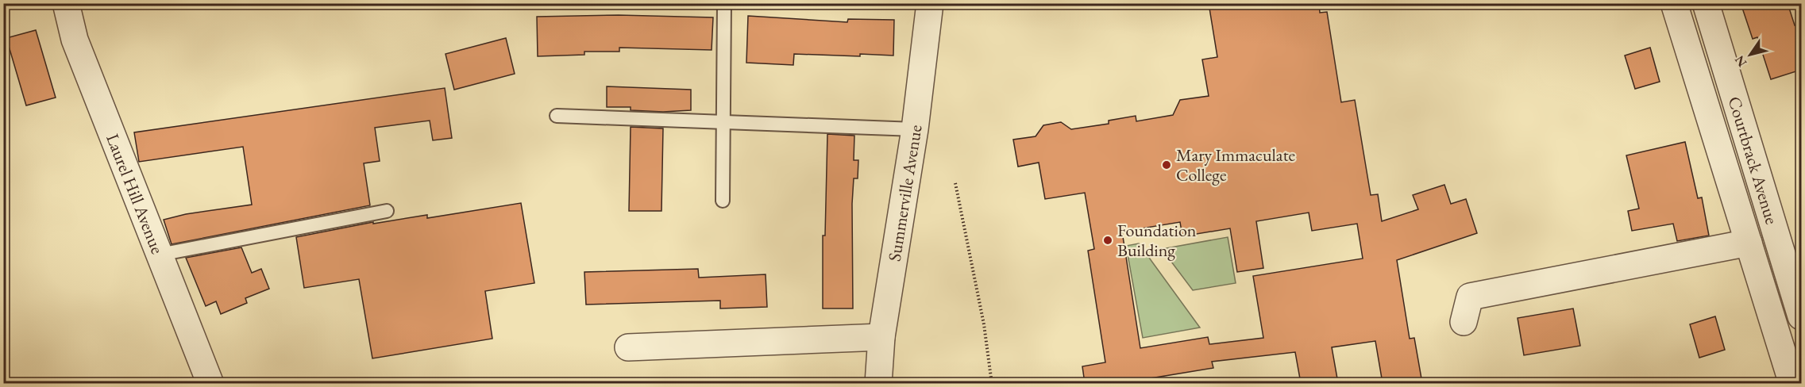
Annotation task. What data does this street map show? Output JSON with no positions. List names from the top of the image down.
{
  "streets": {
    "street": ["Courtbrack Avenue", "Summerville Avenue", "Laurel Hill Avenue"]
  },
  "places": ["Mary Immaculate College", "Foundation Building"],
  "north": "bottom left"
}
